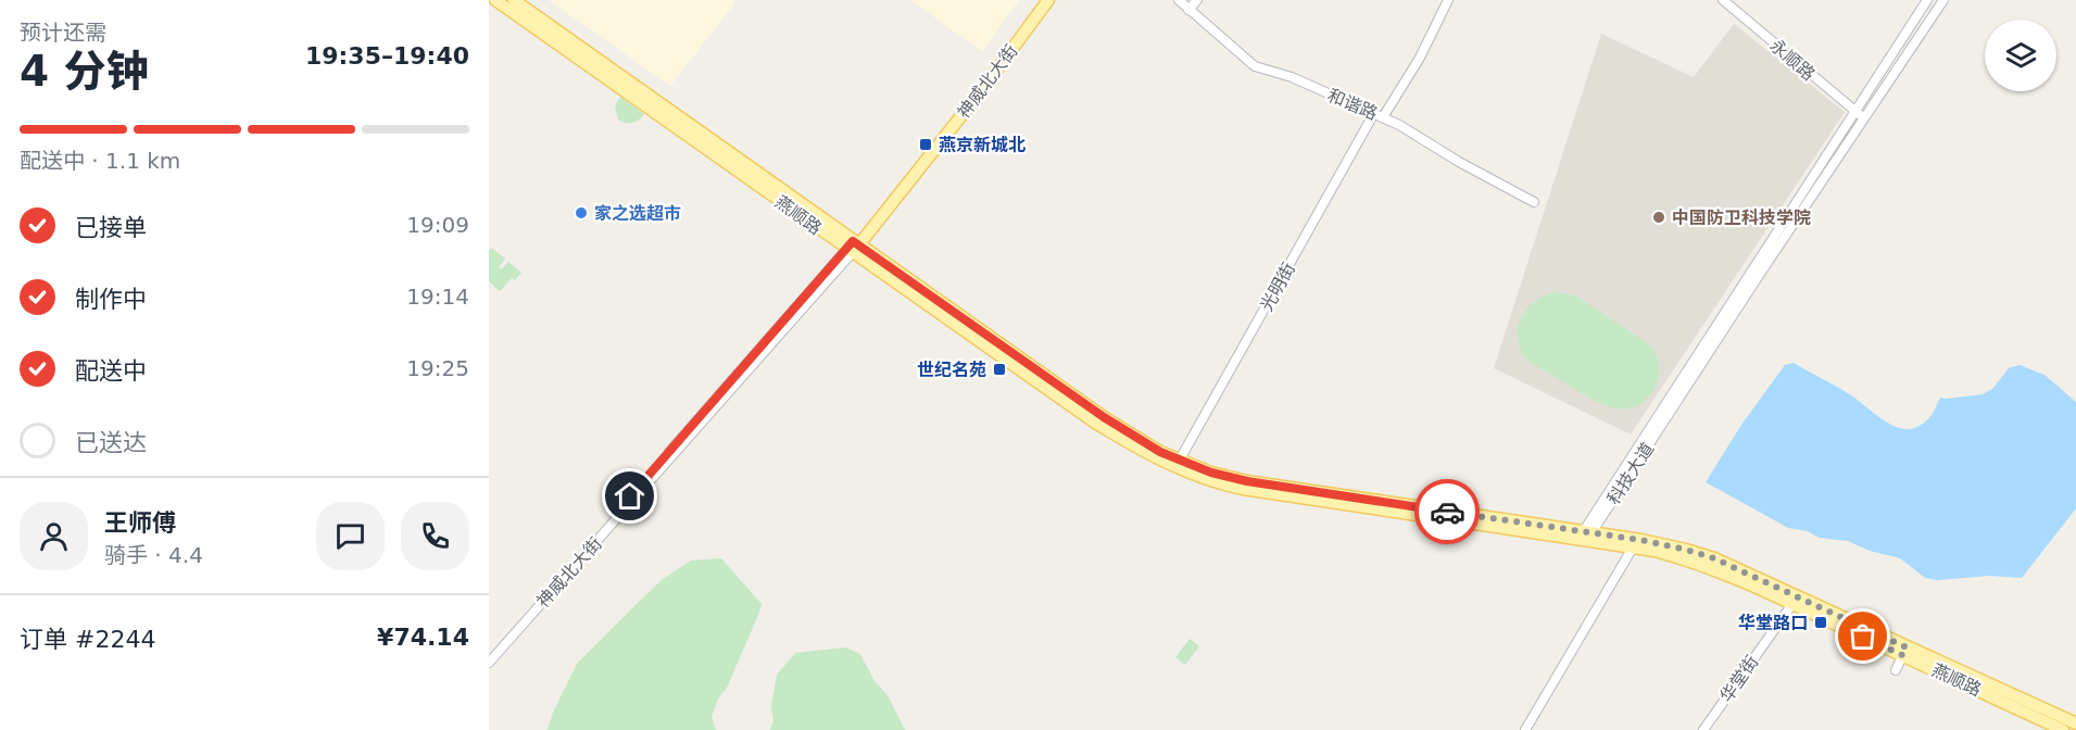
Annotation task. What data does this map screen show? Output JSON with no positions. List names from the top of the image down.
{
  "streets": {
    "main road": ["神威北大街", "燕顺路"],
    "street": [
      "永顺路",
      "和谐路",
      "光明街",
      "科技大道",
      "华堂街"
    ]
  },
  "crossings": [
    ["永顺路", "科技大道"],
    ["神威北大街", "燕顺路"],
    ["和谐路", "光明街"],
    ["燕顺路", "光明街"],
    ["燕顺路", "科技大道"],
    ["燕顺路", "华堂街"]
  ],
  "places": {
    "transit": ["燕京新城北", "世纪名苑", "华堂路口"],
    "other": ["家之选超市", "中国防卫科技学院"]
  },
  "page": {
    "heading": ["4 分钟", "预计还需", "19:35–19:40"],
    "panel": [
      "王师傅",
      "骑手 · 4.4",
      "订单 #2244",
      "¥74.14"
    ],
    "bar": "配送中 · 1.1 km",
    "list": [
      ["已接单", "19:09"],
      ["制作中", "19:14"],
      ["配送中", "19:25"],
      "已送达"
    ]
  }
}
